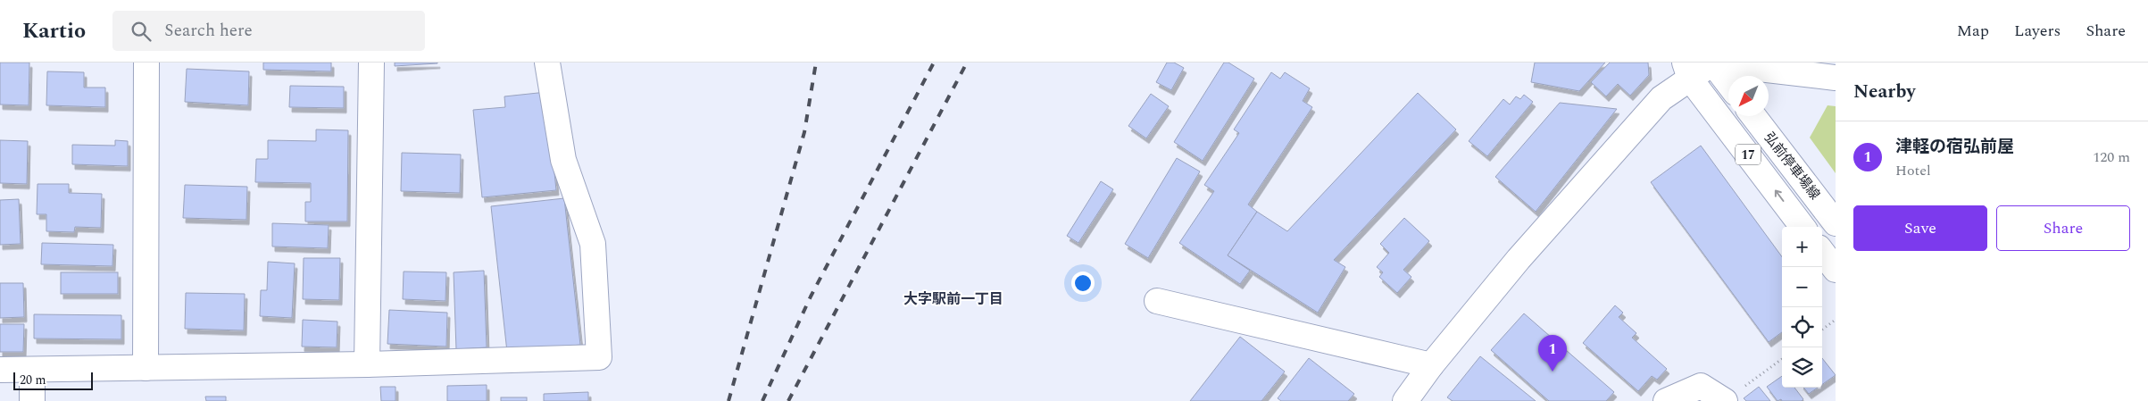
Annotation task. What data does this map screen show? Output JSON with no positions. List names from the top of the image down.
{
  "streets": {
    "street": ["17", "弘前停車場線"]
  },
  "districts": ["大字駅前一丁目"],
  "scale_bar": "20 m",
  "north": "bottom left",
  "page": {
    "header": "Kartio",
    "search": "Search here",
    "nav": ["Map", "Layers", "Share"],
    "heading": "Nearby",
    "list": [
      {
        "mark": "1",
        "name": "津軽の宿弘前屋",
        "note": "Hotel",
        "value": "120 m"
      }
    ],
    "buttons": ["Save", "Share"],
    "map_buttons": ["+", "−"],
    "pins": "1",
    "scale": "20 m"
  }
}
